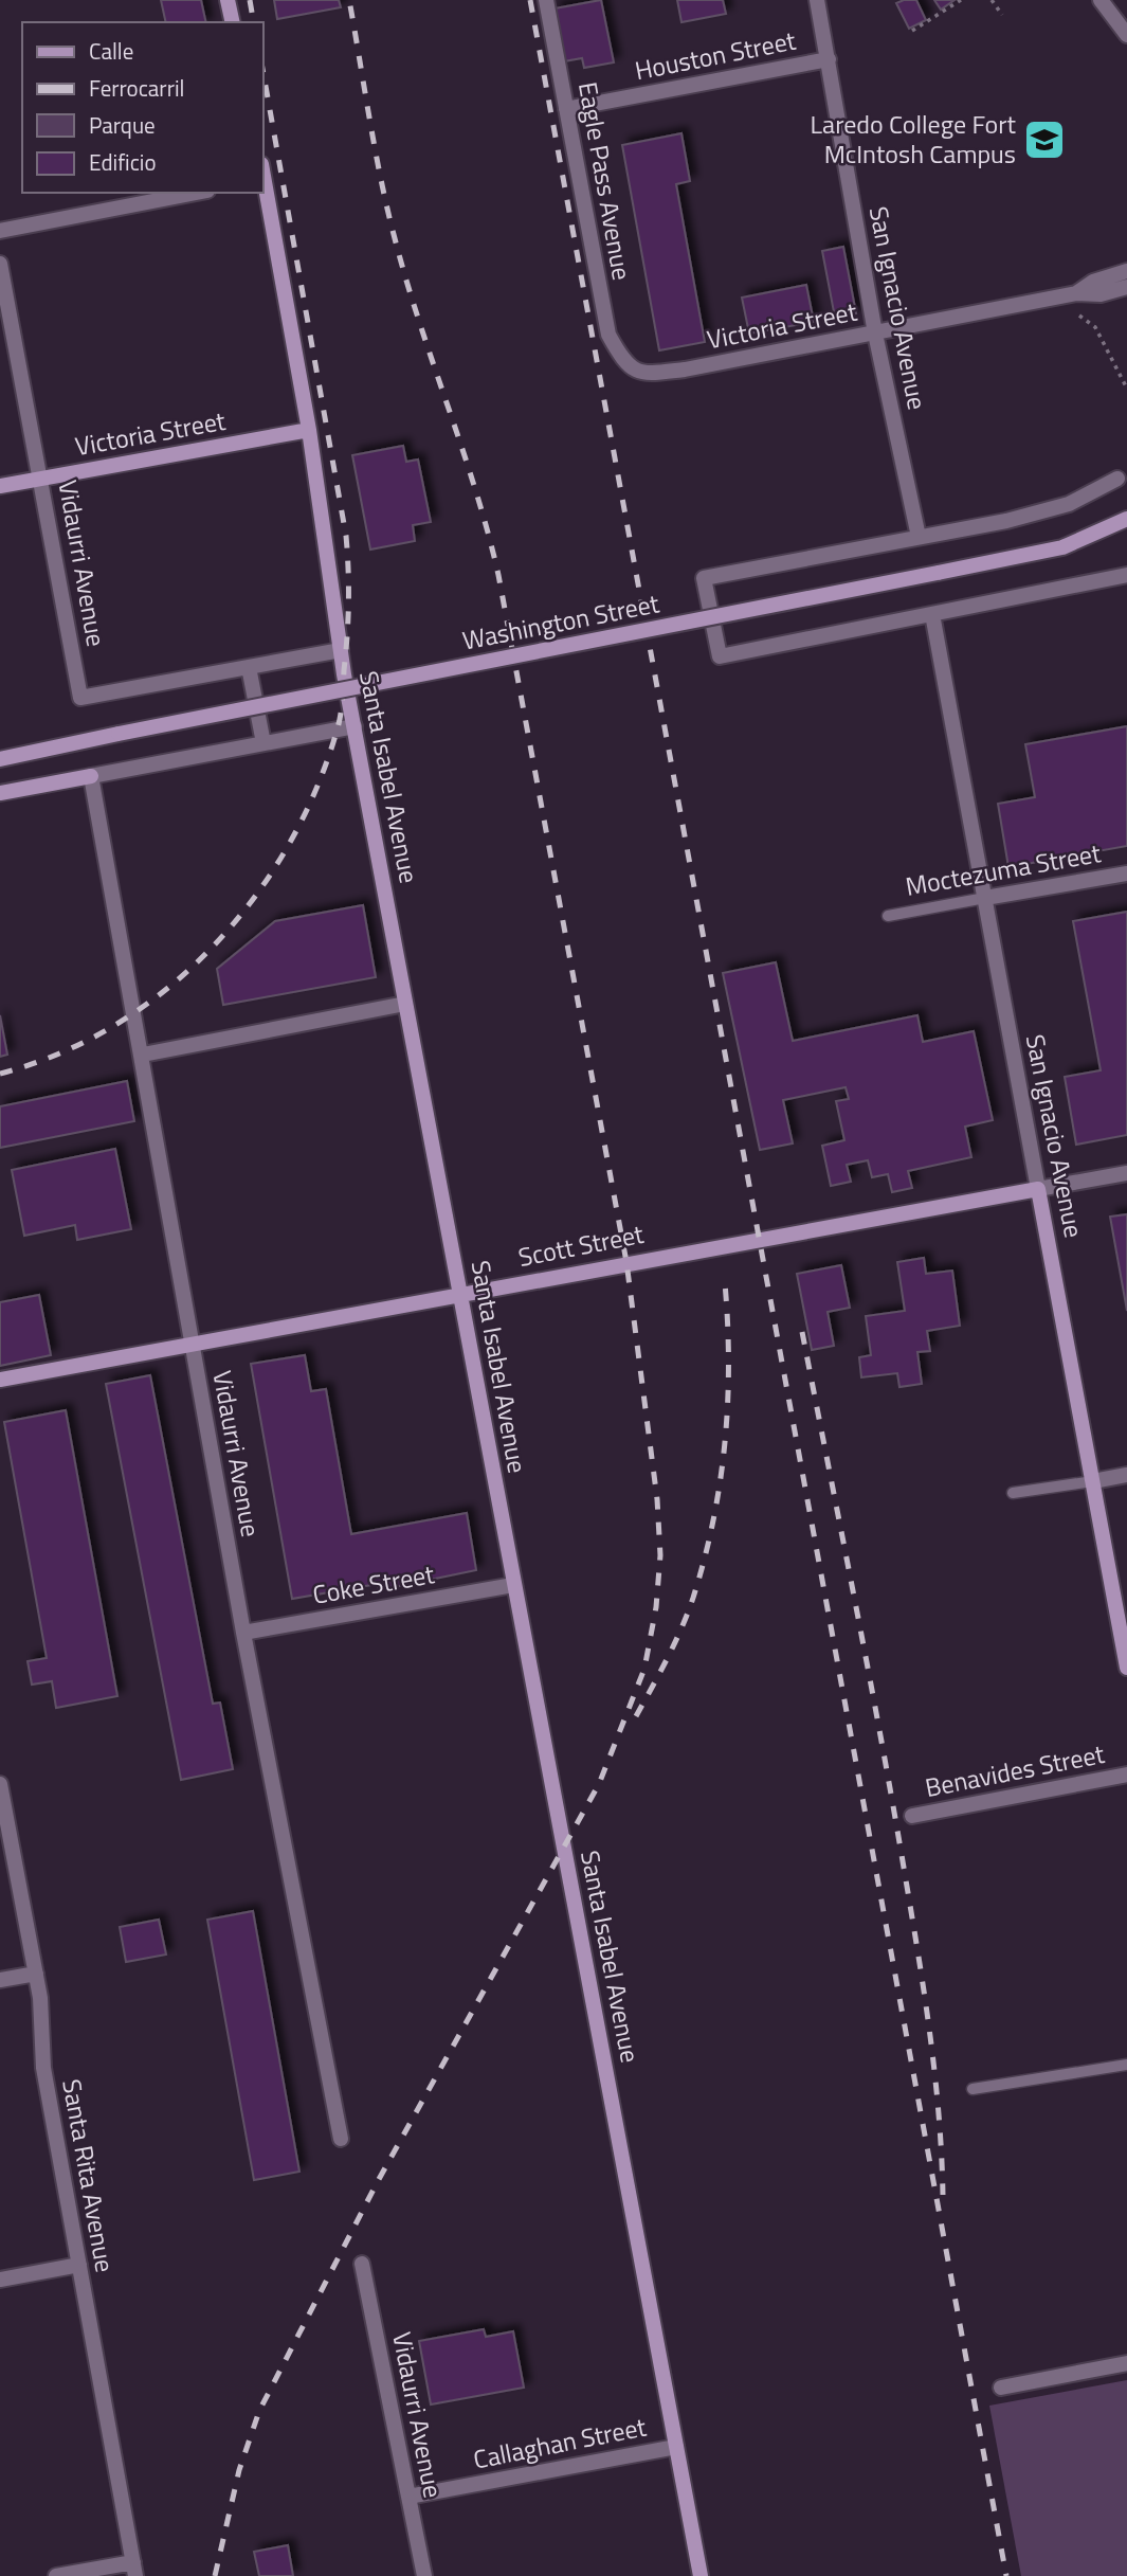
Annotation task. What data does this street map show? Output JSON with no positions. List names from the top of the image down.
{
  "streets": {
    "main road": [
      "San Ignacio Avenue",
      "Victoria Street",
      "Washington Street",
      "Santa Isabel Avenue",
      "Scott Street"
    ],
    "street": [
      "Houston Street",
      "Eagle Pass Avenue",
      "Vidaurri Avenue",
      "Moctezuma Street",
      "Coke Street",
      "Benavides Street",
      "Santa Rita Avenue",
      "Callaghan Street"
    ]
  },
  "crossings": [
    ["Houston Street", "Eagle Pass Avenue"],
    ["Houston Street", "San Ignacio Avenue"],
    ["Eagle Pass Avenue", "Victoria Street"],
    ["San Ignacio Avenue", "Victoria Street"],
    ["San Ignacio Avenue", "Moctezuma Street"],
    ["San Ignacio Avenue", "Scott Street"],
    ["Victoria Street", "Vidaurri Avenue"],
    ["Victoria Street", "Santa Isabel Avenue"],
    ["Vidaurri Avenue", "Scott Street"],
    ["Vidaurri Avenue", "Coke Street"],
    ["Vidaurri Avenue", "Callaghan Street"],
    ["Santa Isabel Avenue", "Scott Street"],
    ["Santa Isabel Avenue", "Coke Street"],
    ["Santa Isabel Avenue", "Callaghan Street"]
  ],
  "places": {
    "school or university": ["Laredo College Fort McIntosh Campus"]
  },
  "legend": [
    "Calle",
    "Ferrocarril",
    "Parque",
    "Edificio"
  ]
}
